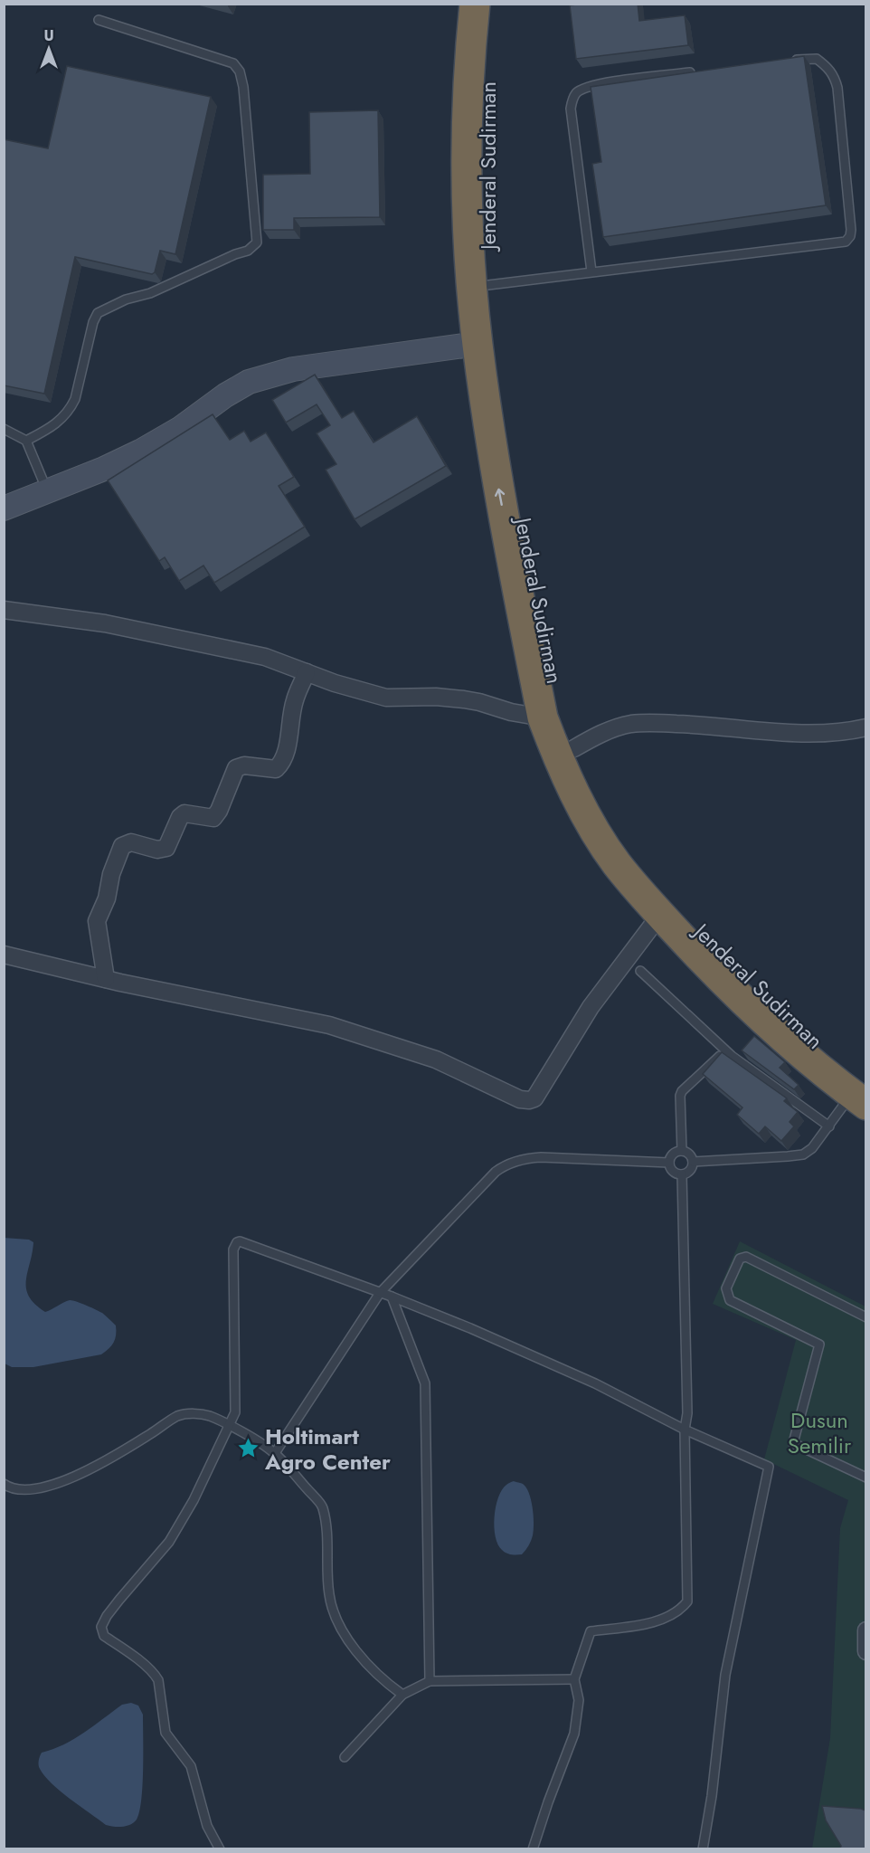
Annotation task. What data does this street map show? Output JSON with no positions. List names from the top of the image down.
{
  "streets": {
    "highway": ["Jenderal Sudirman"]
  },
  "parks": ["Dusun Semilir"],
  "places": {
    "place": ["Holtimart Agro Center"]
  },
  "north": "top"
}
